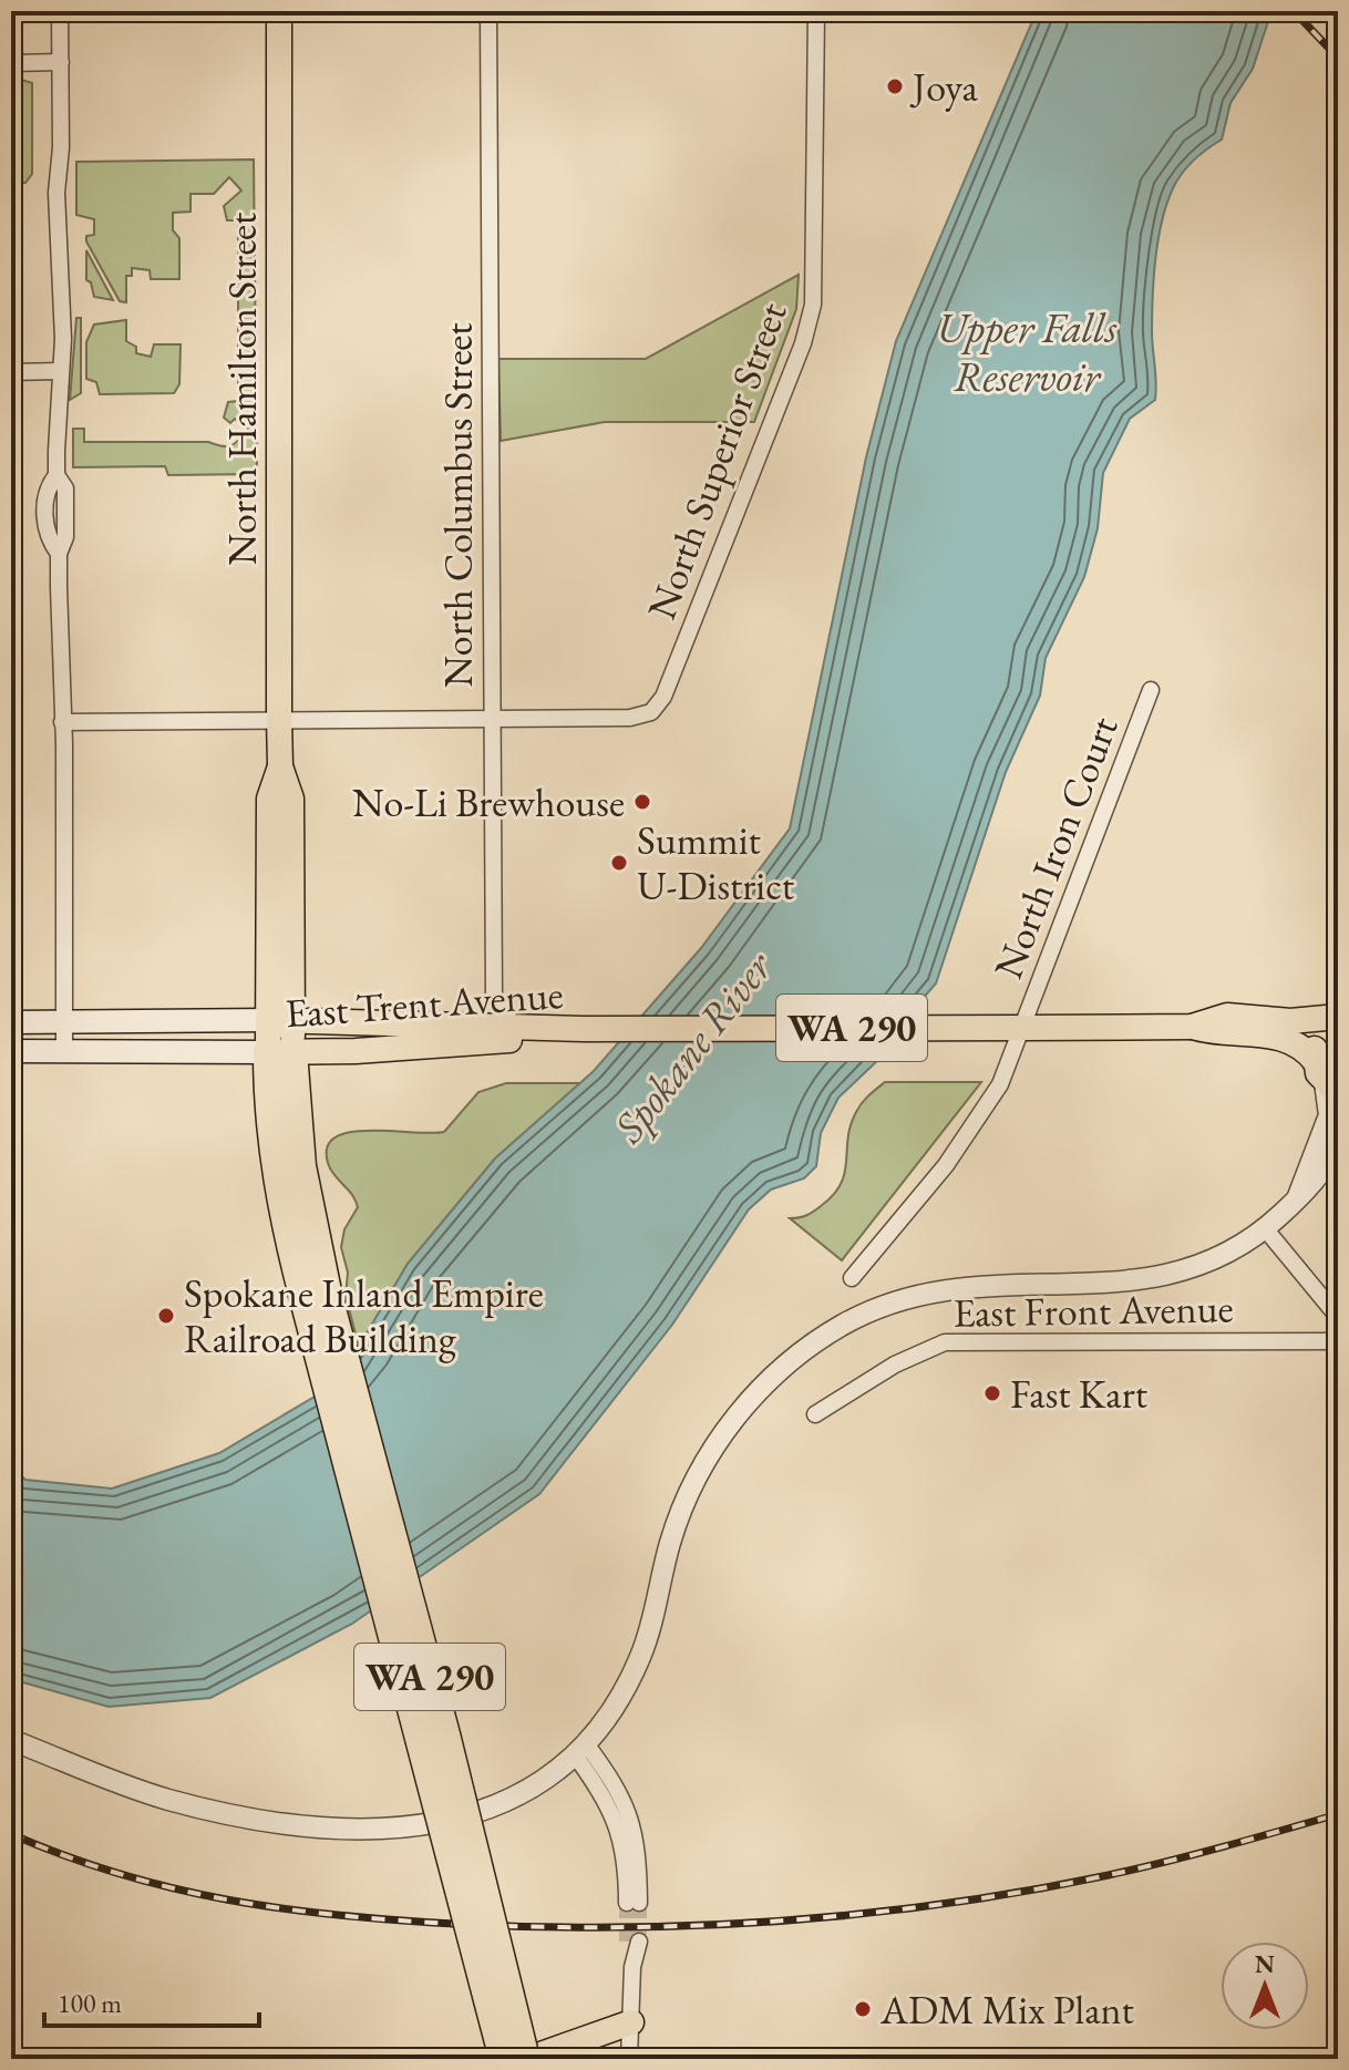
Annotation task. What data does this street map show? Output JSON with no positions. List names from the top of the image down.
{
  "streets": {
    "highway": ["WA 290"],
    "main road": ["North Hamilton Street", "East Trent Avenue"],
    "street": [
      "North Superior Street",
      "North Columbus Street",
      "North Iron Court",
      "East Front Avenue"
    ]
  },
  "crossings": [
    ["North Hamilton Street", "East Trent Avenue"],
    ["North Hamilton Street", "WA 290"],
    ["North Superior Street", "North Columbus Street"],
    ["North Iron Court", "East Trent Avenue"],
    ["East Trent Avenue", "WA 290"]
  ],
  "water": ["Upper Falls Reservoir", "Spokane River"],
  "places": [
    "Joya",
    "No-Li Brewhouse",
    "Summit U-District",
    "Spokane Inland Empire Railroad Building",
    "Fast Kart",
    "ADM Mix Plant"
  ],
  "scale_bar": "100 m",
  "north": "top"
}
